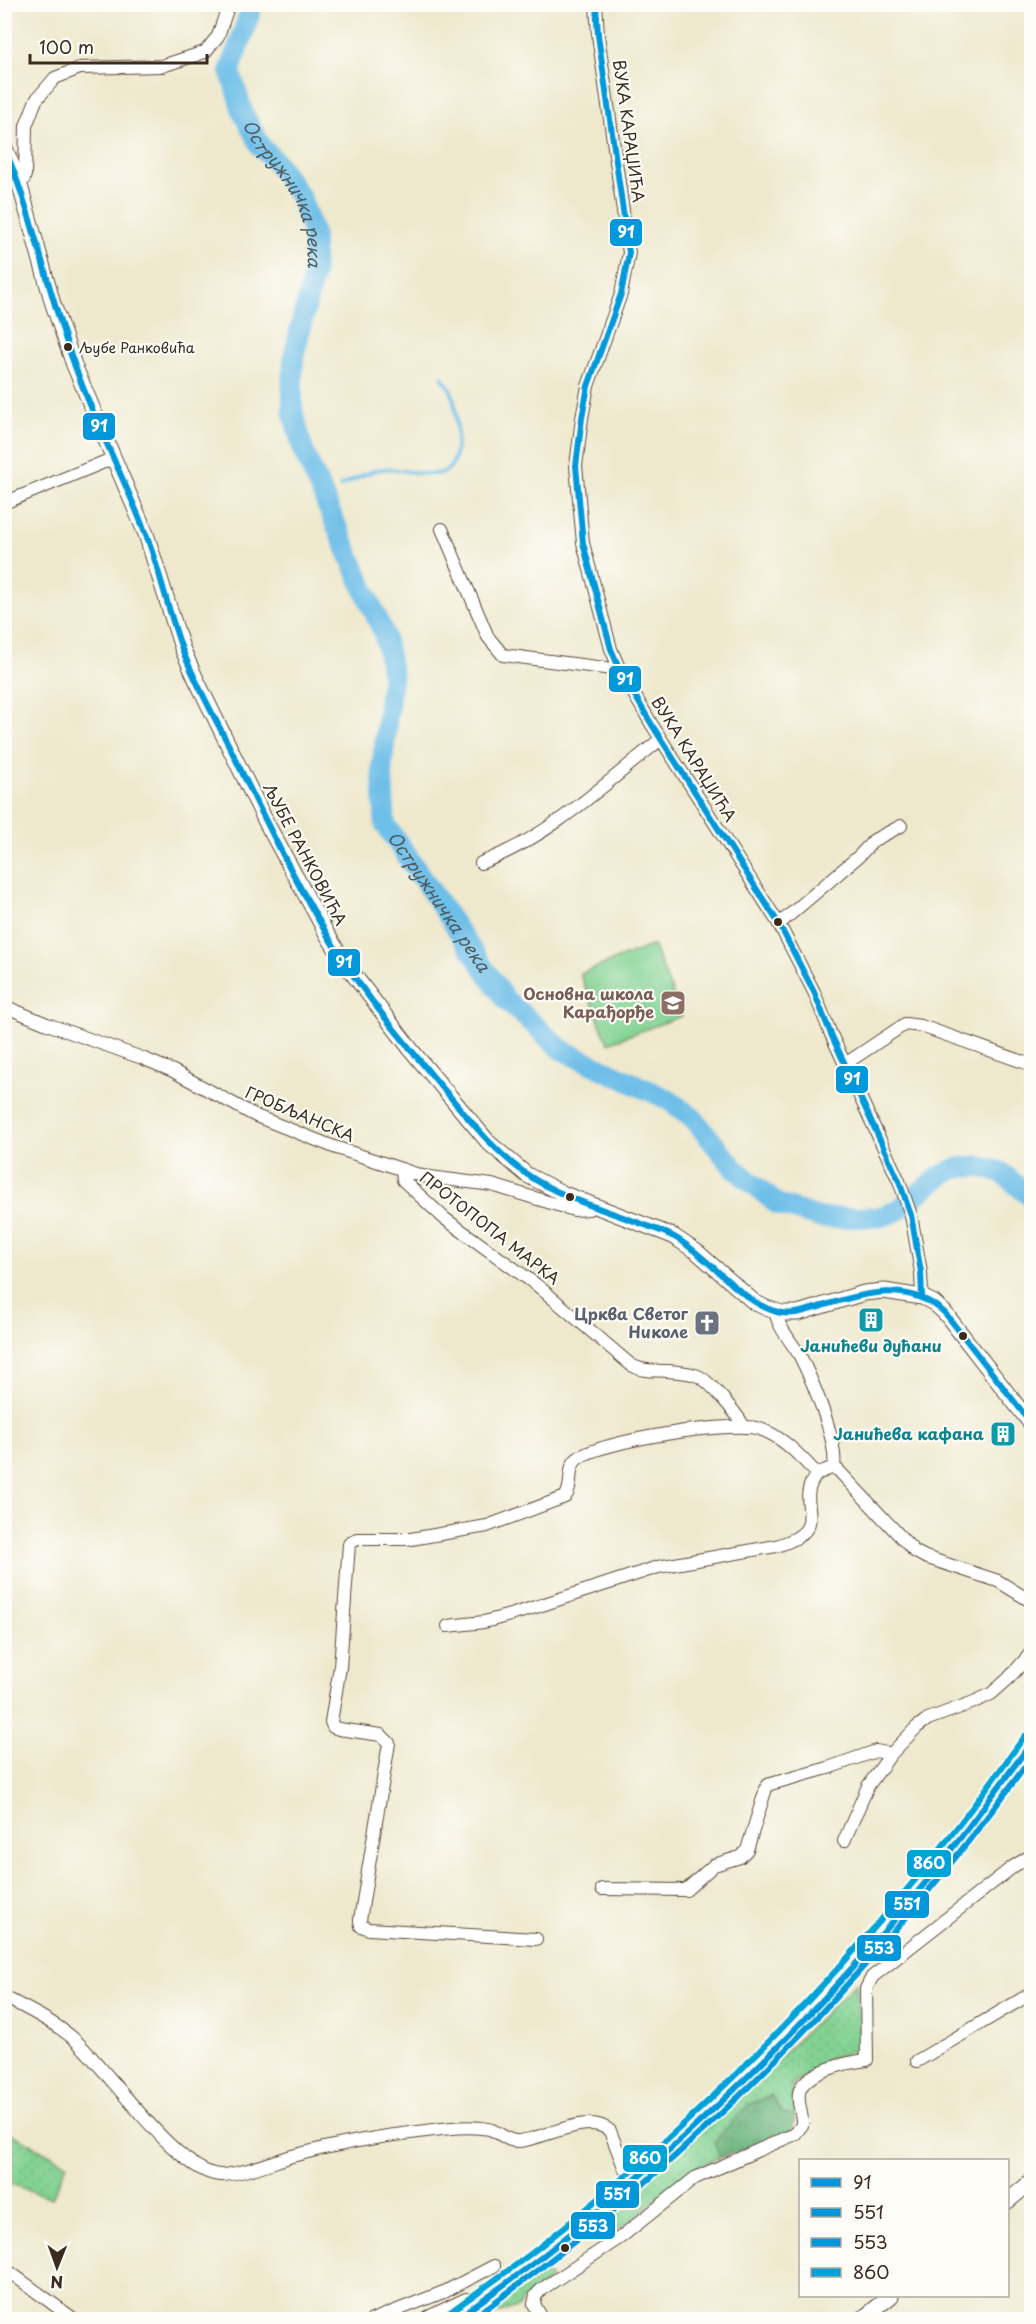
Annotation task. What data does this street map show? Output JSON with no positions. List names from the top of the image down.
{
  "streets": {
    "street": [
      "ВУКА КАРАЏИЋА",
      "ЉУБЕ РАНКОВИЋА",
      "ГРОБЉАНСКА",
      "ПРОТОПОПА МАРКА"
    ]
  },
  "crossings": [
    ["ВУКА КАРАЏИЋА", "ЉУБЕ РАНКОВИЋА"],
    ["ЉУБЕ РАНКОВИЋА", "ГРОБЉАНСКА"],
    ["ГРОБЉАНСКА", "ПРОТОПОПА МАРКА"]
  ],
  "water": ["Остружничка река"],
  "places": {
    "other": ["Љубе Ранковића"],
    "school or university": ["Основна школа Карађорђе"],
    "building": ["Јанићеви дућани", "Јанићева кафана"],
    "church": ["Црква Светог Николе"]
  },
  "lines": [
    "transit line 91",
    "transit line 860",
    "transit line 551",
    "transit line 553"
  ],
  "legend": [
    "91",
    "551",
    "553",
    "860"
  ],
  "scale_bar": "100 m",
  "north": "bottom"
}
